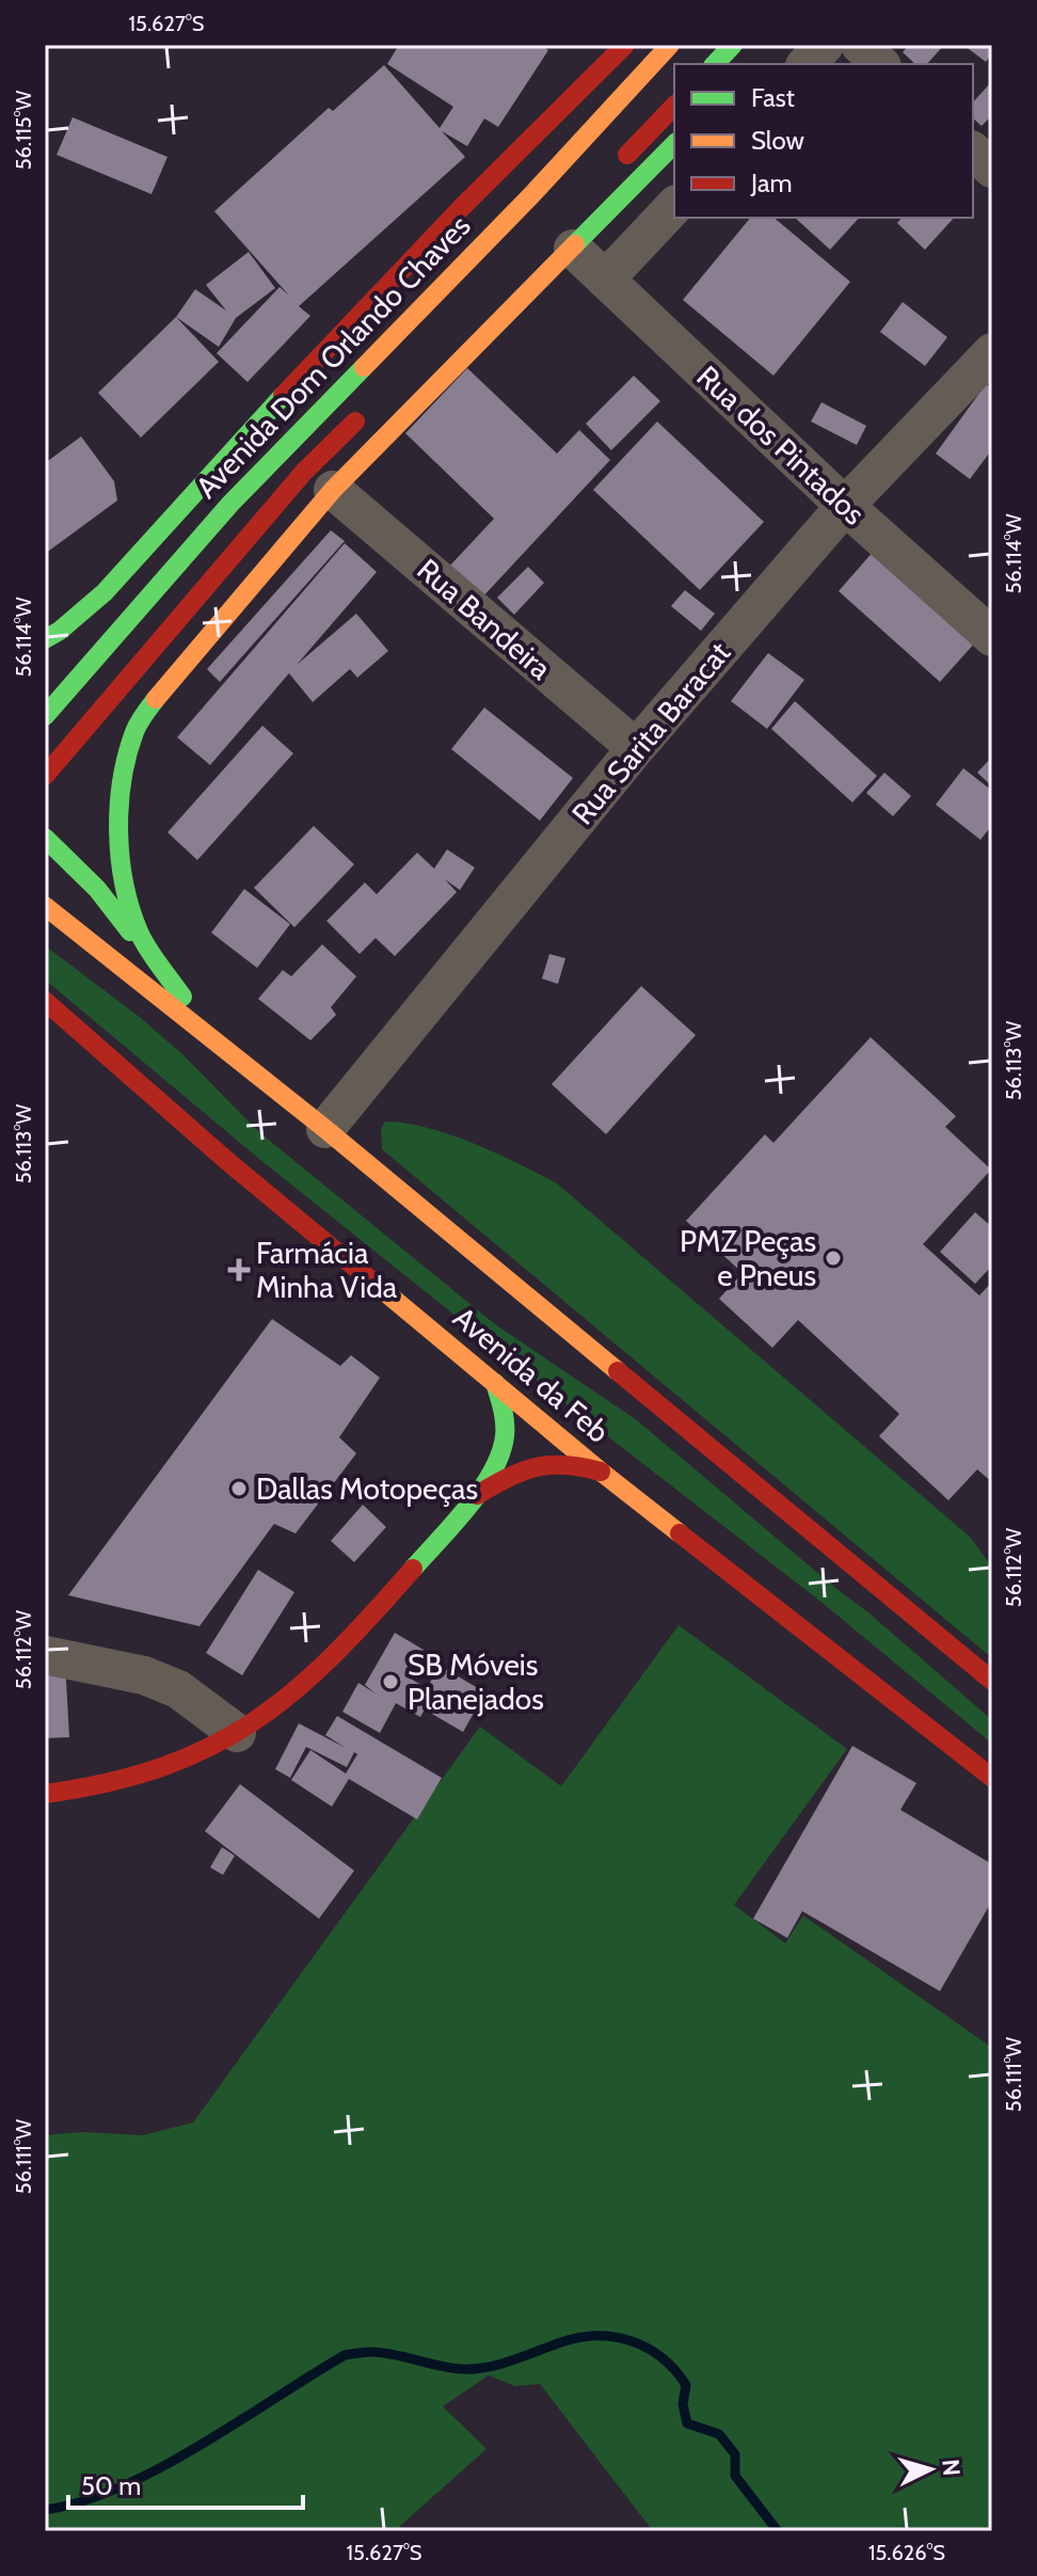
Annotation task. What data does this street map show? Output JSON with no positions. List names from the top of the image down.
{
  "streets": {
    "main road": ["Avenida Dom Orlando Chaves", "Avenida da Feb"],
    "street": ["Rua dos Pintados", "Rua Bandeira", "Rua Sarita Baracat"]
  },
  "crossings": [
    ["Rua dos Pintados", "Rua Sarita Baracat"],
    ["Rua Bandeira", "Rua Sarita Baracat"],
    ["Rua Sarita Baracat", "Avenida da Feb"]
  ],
  "places": {
    "other": ["PMZ Peças e Pneus", "Dallas Motopeças", "SB Móveis Planejados"],
    "health": ["Farmácia Minha Vida"]
  },
  "legend": ["Fast", "Slow", "Jam"],
  "scale_bar": "50 m",
  "north": "right",
  "coordinates": [
    "15.627°S",
    "56.115°W",
    "56.114°W",
    "56.113°W",
    "56.112°W",
    "56.111°W",
    "15.626°S"
  ]
}
